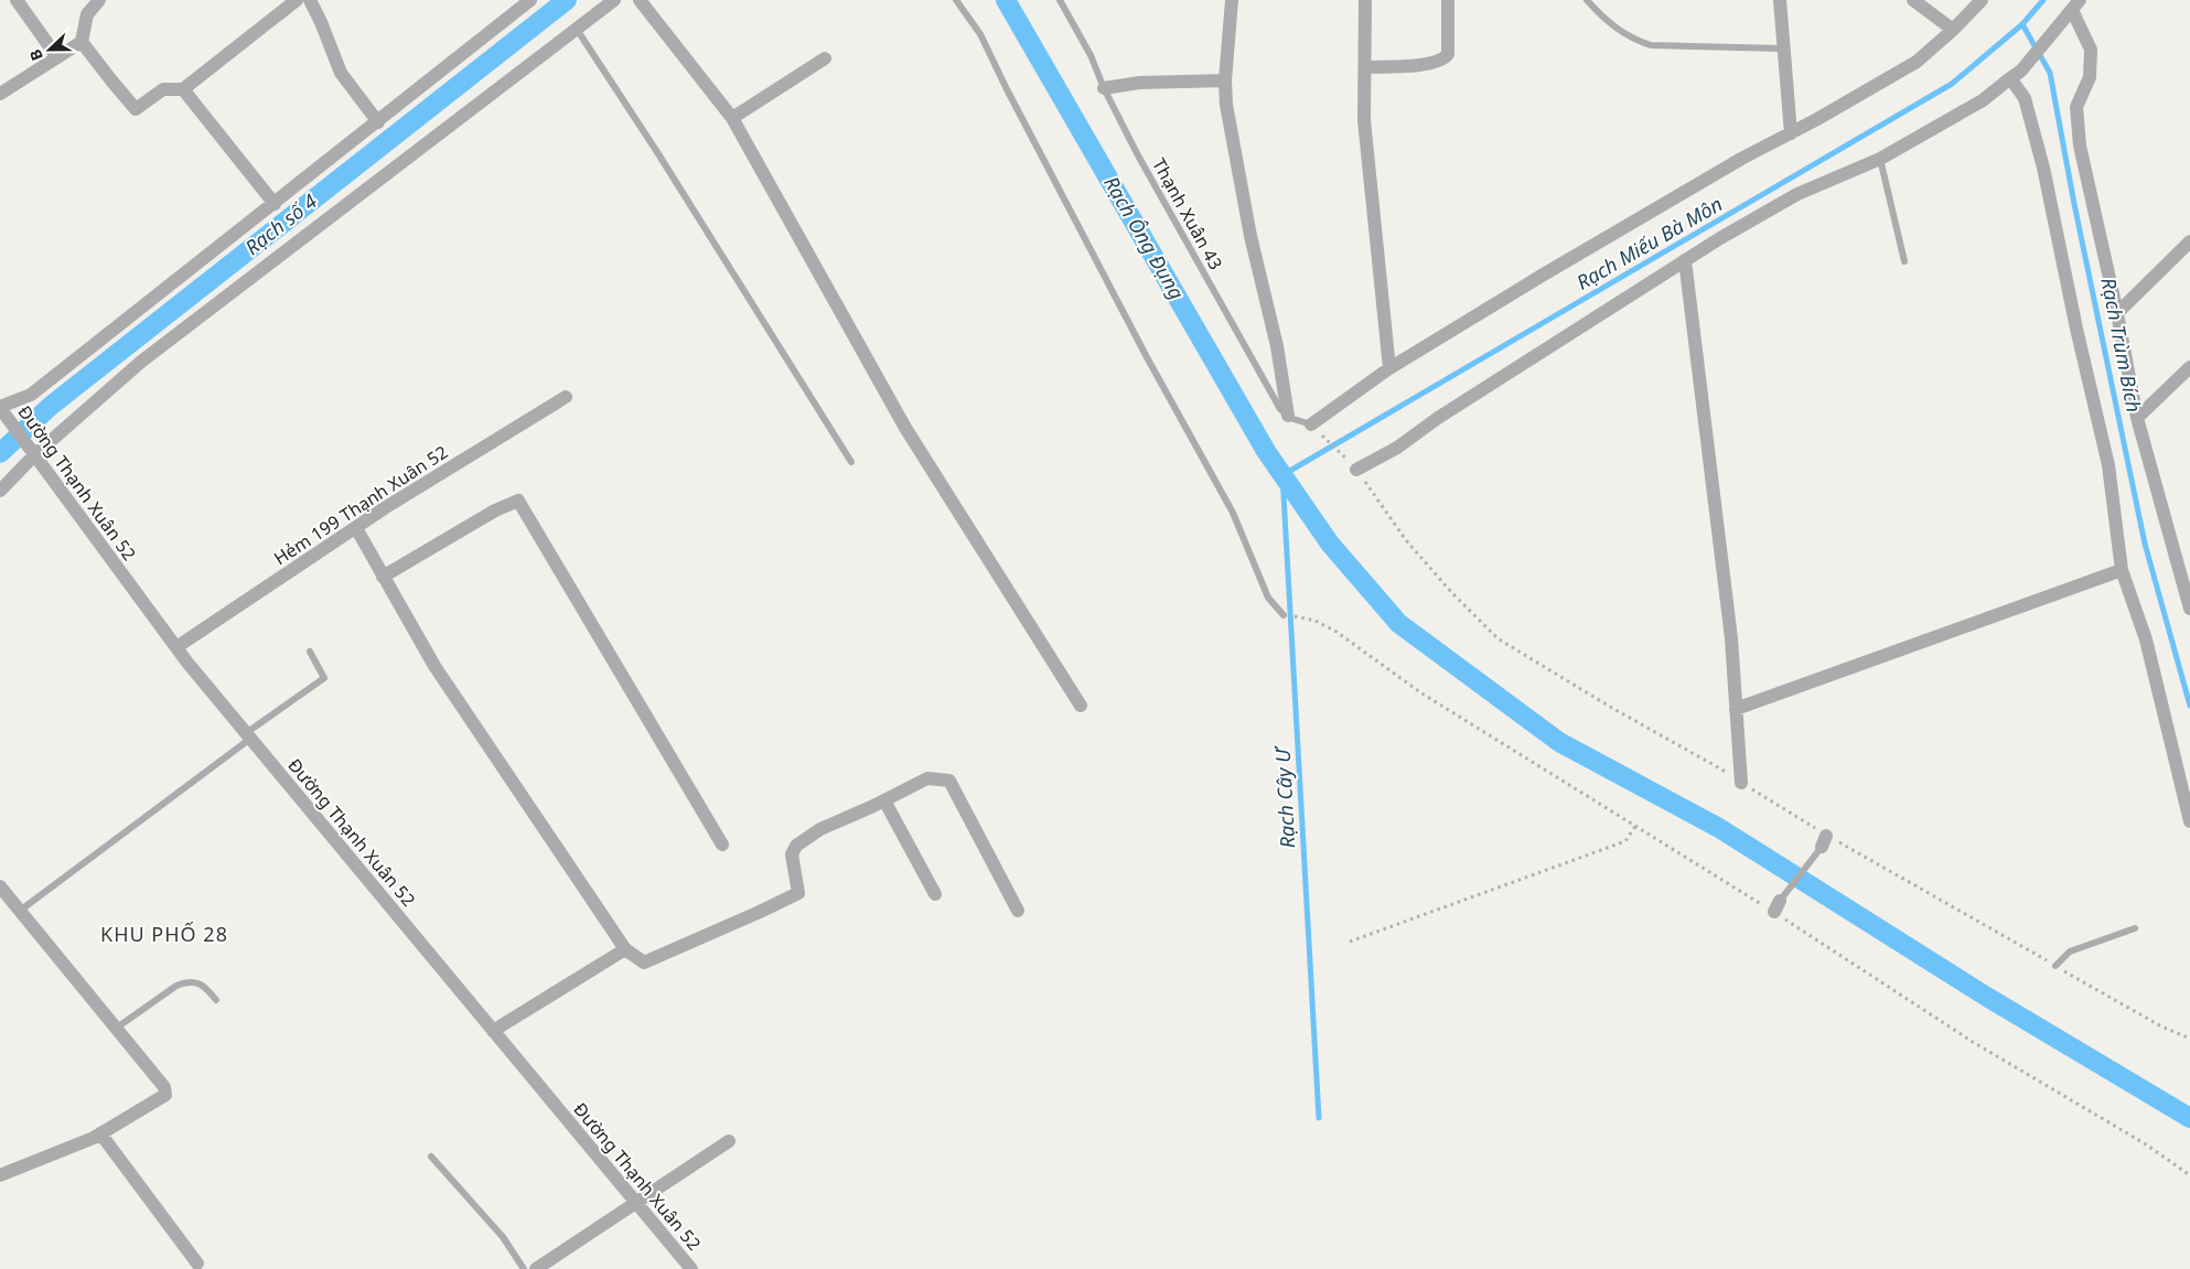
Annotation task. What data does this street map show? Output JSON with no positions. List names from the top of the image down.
{
  "streets": {
    "street": ["Đường Thạnh Xuân 52", "Hẻm 199 Thạnh Xuân 52"],
    "lane": ["Thạnh Xuân 43"]
  },
  "crossings": [
    ["Đường Thạnh Xuân 52", "Hẻm 199 Thạnh Xuân 52"]
  ],
  "districts": ["KHU PHỐ 28"],
  "water": [
    "Rạch số 4",
    "Rạch Ông Đụng",
    "Rạch Miếu Bà Môn",
    "Rạch Trùm Bích",
    "Rạch Cây Ư"
  ],
  "north": "left"
}
